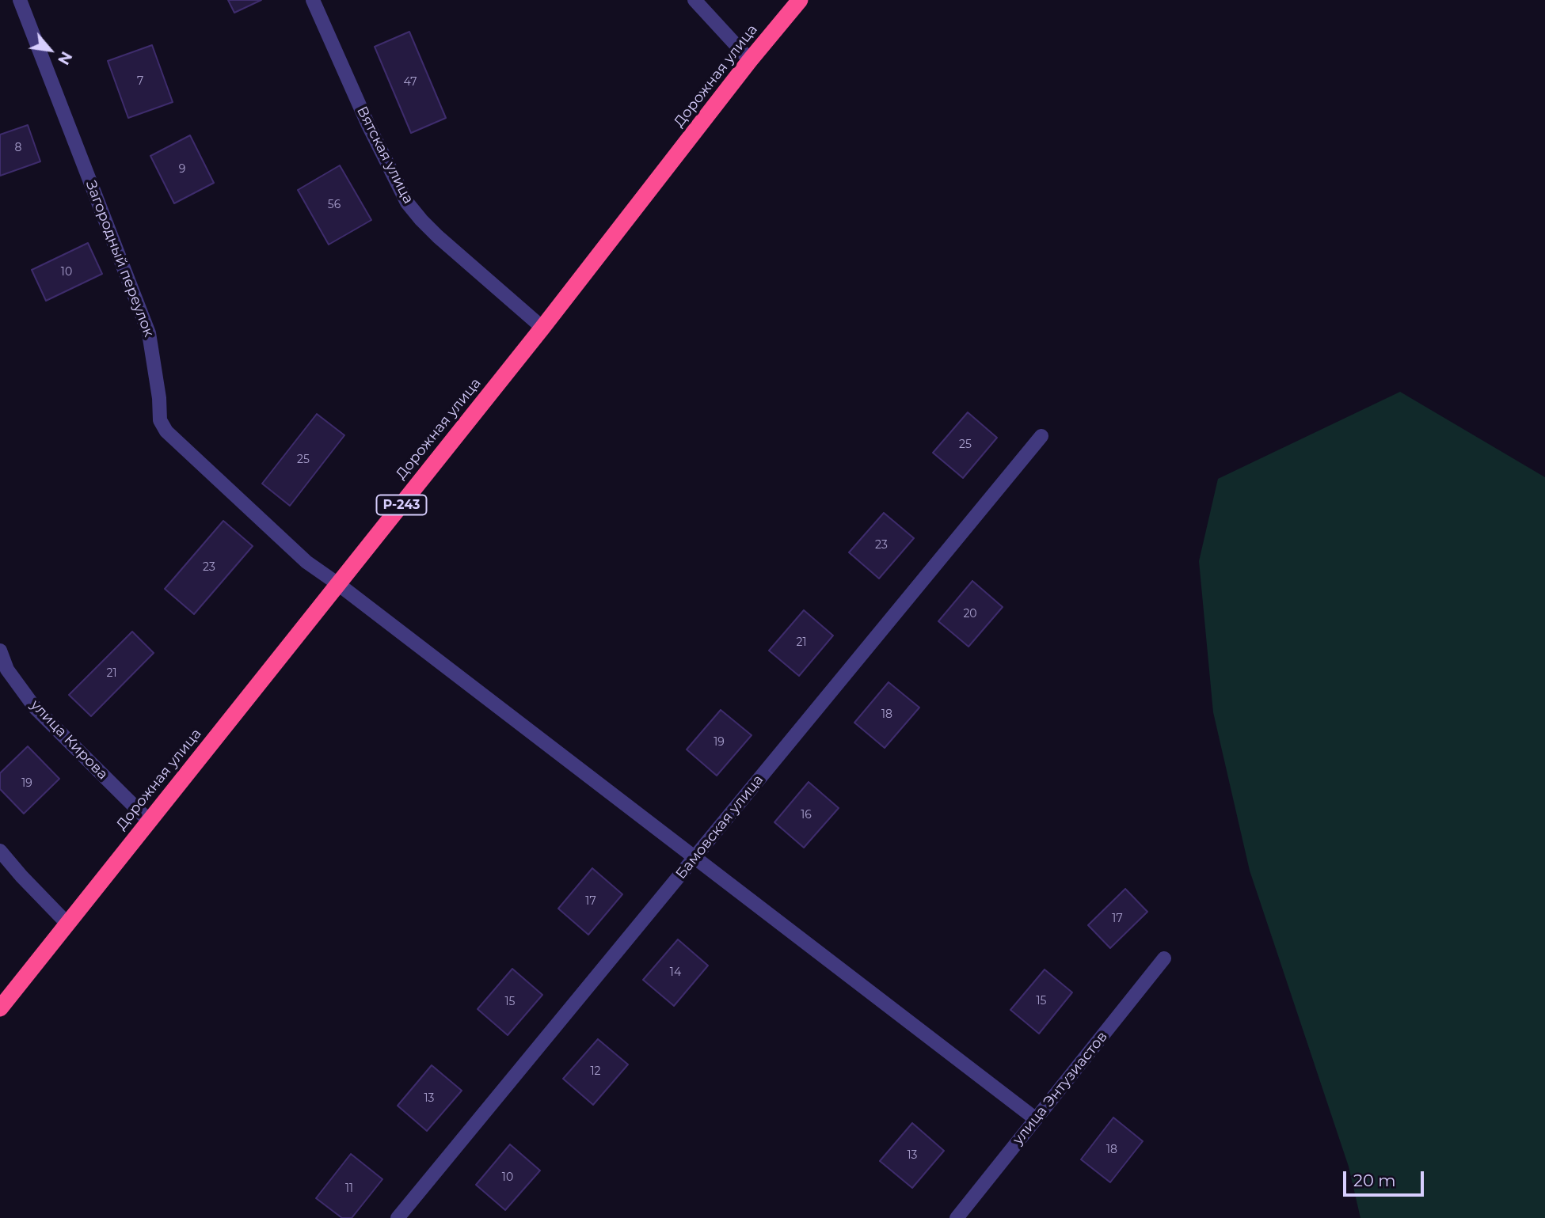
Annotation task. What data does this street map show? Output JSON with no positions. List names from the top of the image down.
{
  "streets": {
    "highway": ["Дорожная улица", "Р-243"],
    "street": [
      "Вятская улица",
      "Загородный переулок",
      "улица Кирова",
      "Бамовская улица",
      "улица Энтузиастов"
    ]
  },
  "crossings": [
    ["Дорожная улица", "Вятская улица"],
    ["Дорожная улица", "Загородный переулок"],
    ["Дорожная улица", "улица Кирова"],
    ["Загородный переулок", "Бамовская улица"],
    ["Загородный переулок", "улица Энтузиастов"]
  ],
  "house_numbers": [
    "7",
    "47",
    "8",
    "9",
    "56",
    "10",
    "25",
    "25",
    "23",
    "23",
    "20",
    "21",
    "21",
    "18",
    "19",
    "19",
    "16",
    "17",
    "17",
    "14",
    "15",
    "15",
    "12",
    "13",
    "18",
    "13",
    "10",
    "11"
  ],
  "scale_bar": "20 m",
  "north": "bottom right"
}
